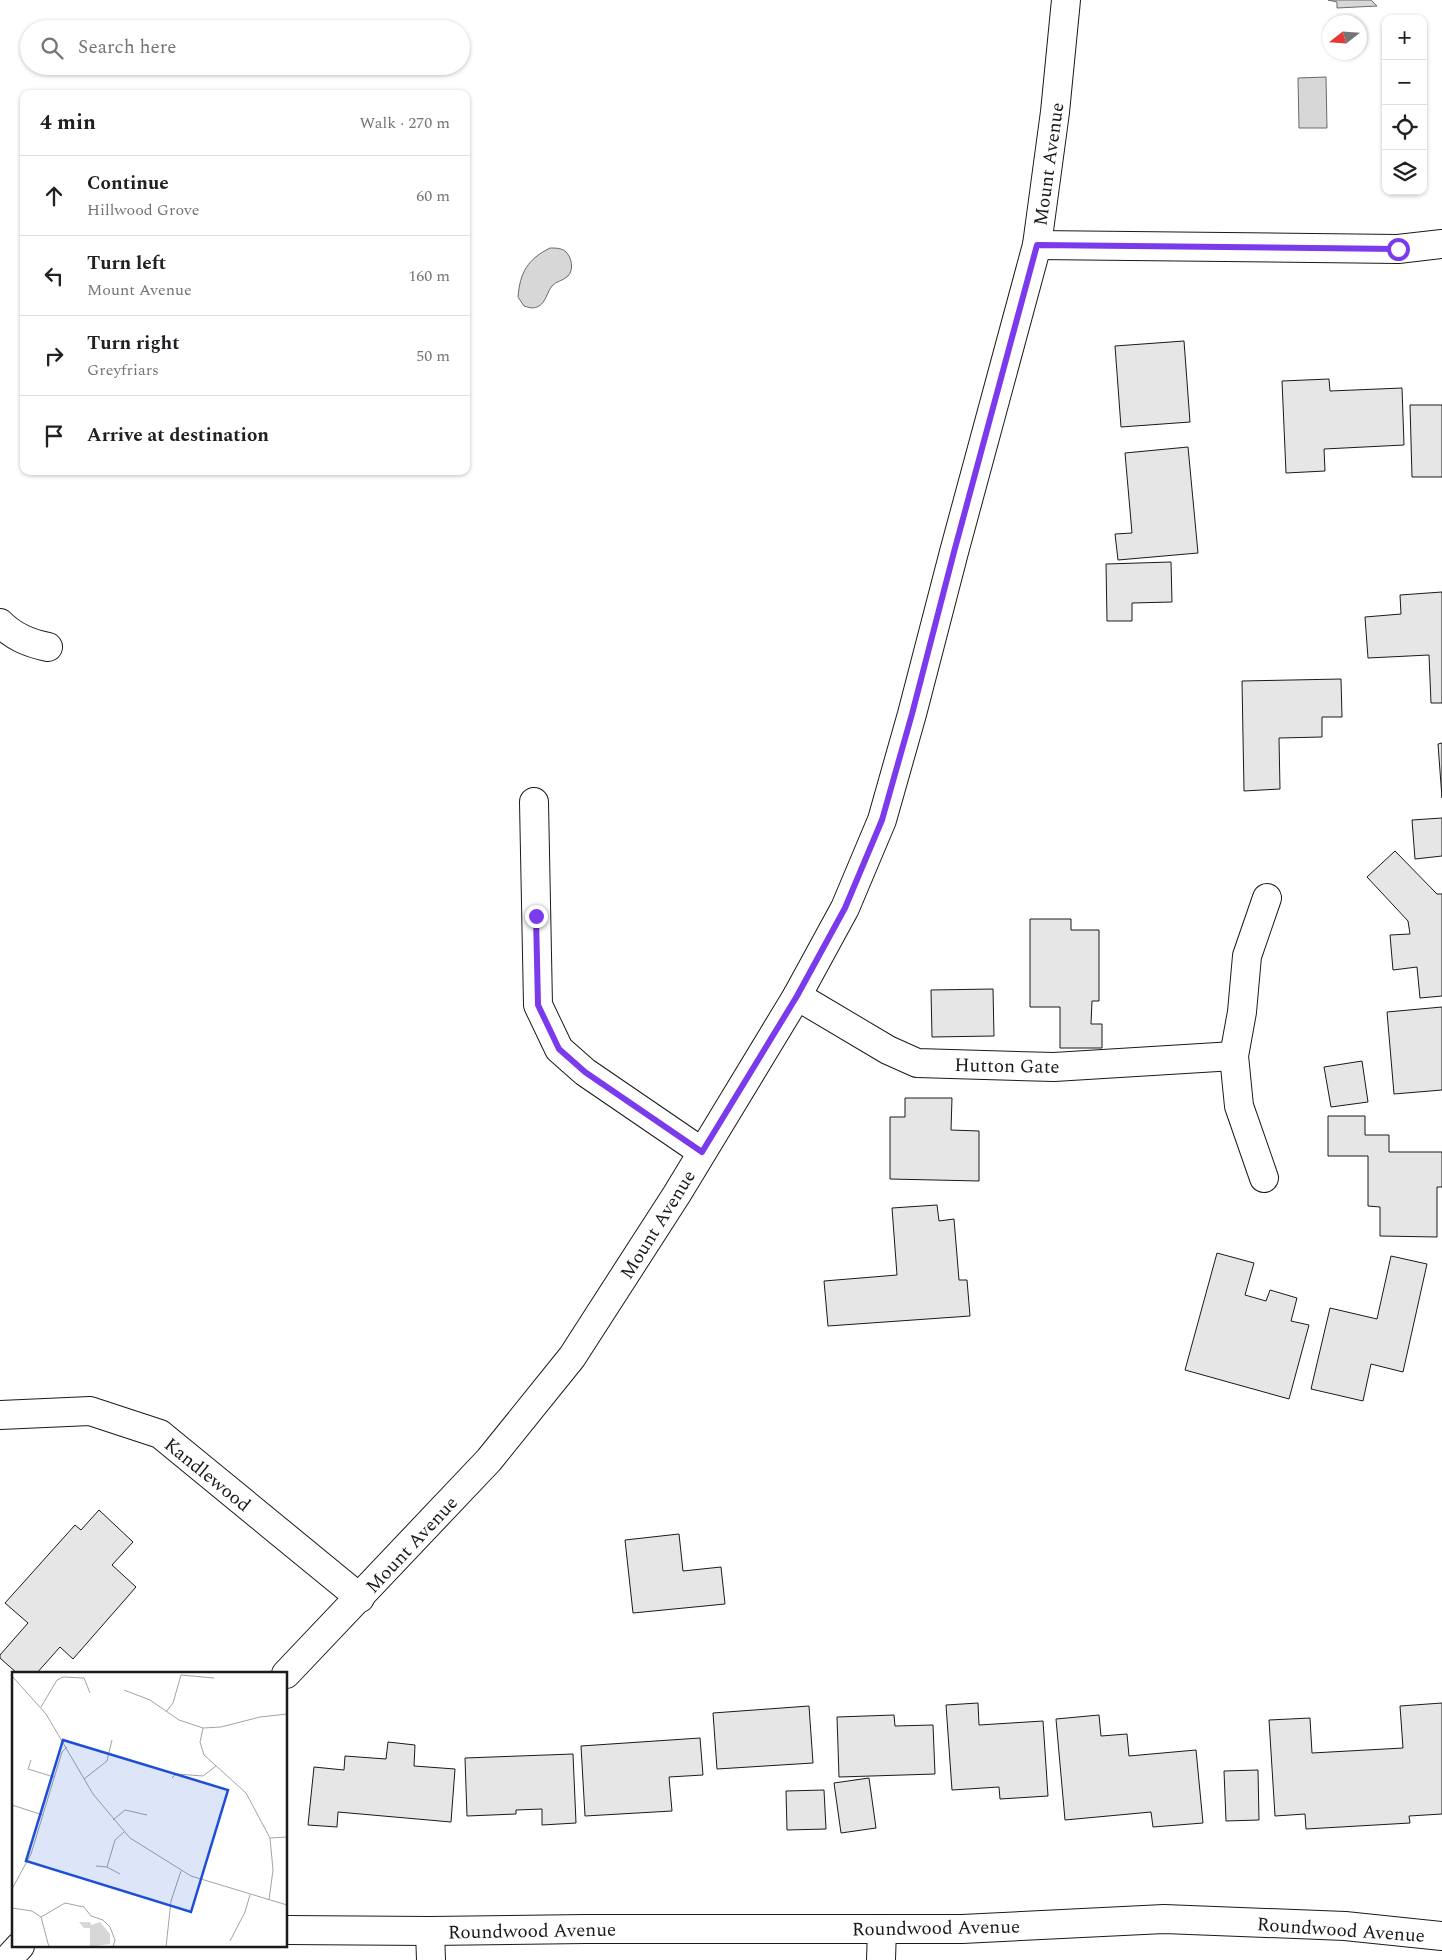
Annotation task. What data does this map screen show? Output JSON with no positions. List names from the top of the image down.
{
  "streets": {
    "street": [
      "Mount Avenue",
      "Hutton Gate",
      "Kandlewood",
      "Roundwood Avenue"
    ]
  },
  "crossings": [
    ["Mount Avenue", "Hutton Gate"],
    ["Mount Avenue", "Kandlewood"]
  ],
  "north": "left",
  "page": {
    "map_buttons": ["+", "−"],
    "search": "Search here",
    "heading": ["4 min", "Walk · 270 m"],
    "list": [
      ["Continue", "Hillwood Grove", "60 m"],
      ["Turn left", "Mount Avenue", "160 m"],
      ["Turn right", "Greyfriars", "50 m"],
      "Arrive at destination"
    ]
  }
}
